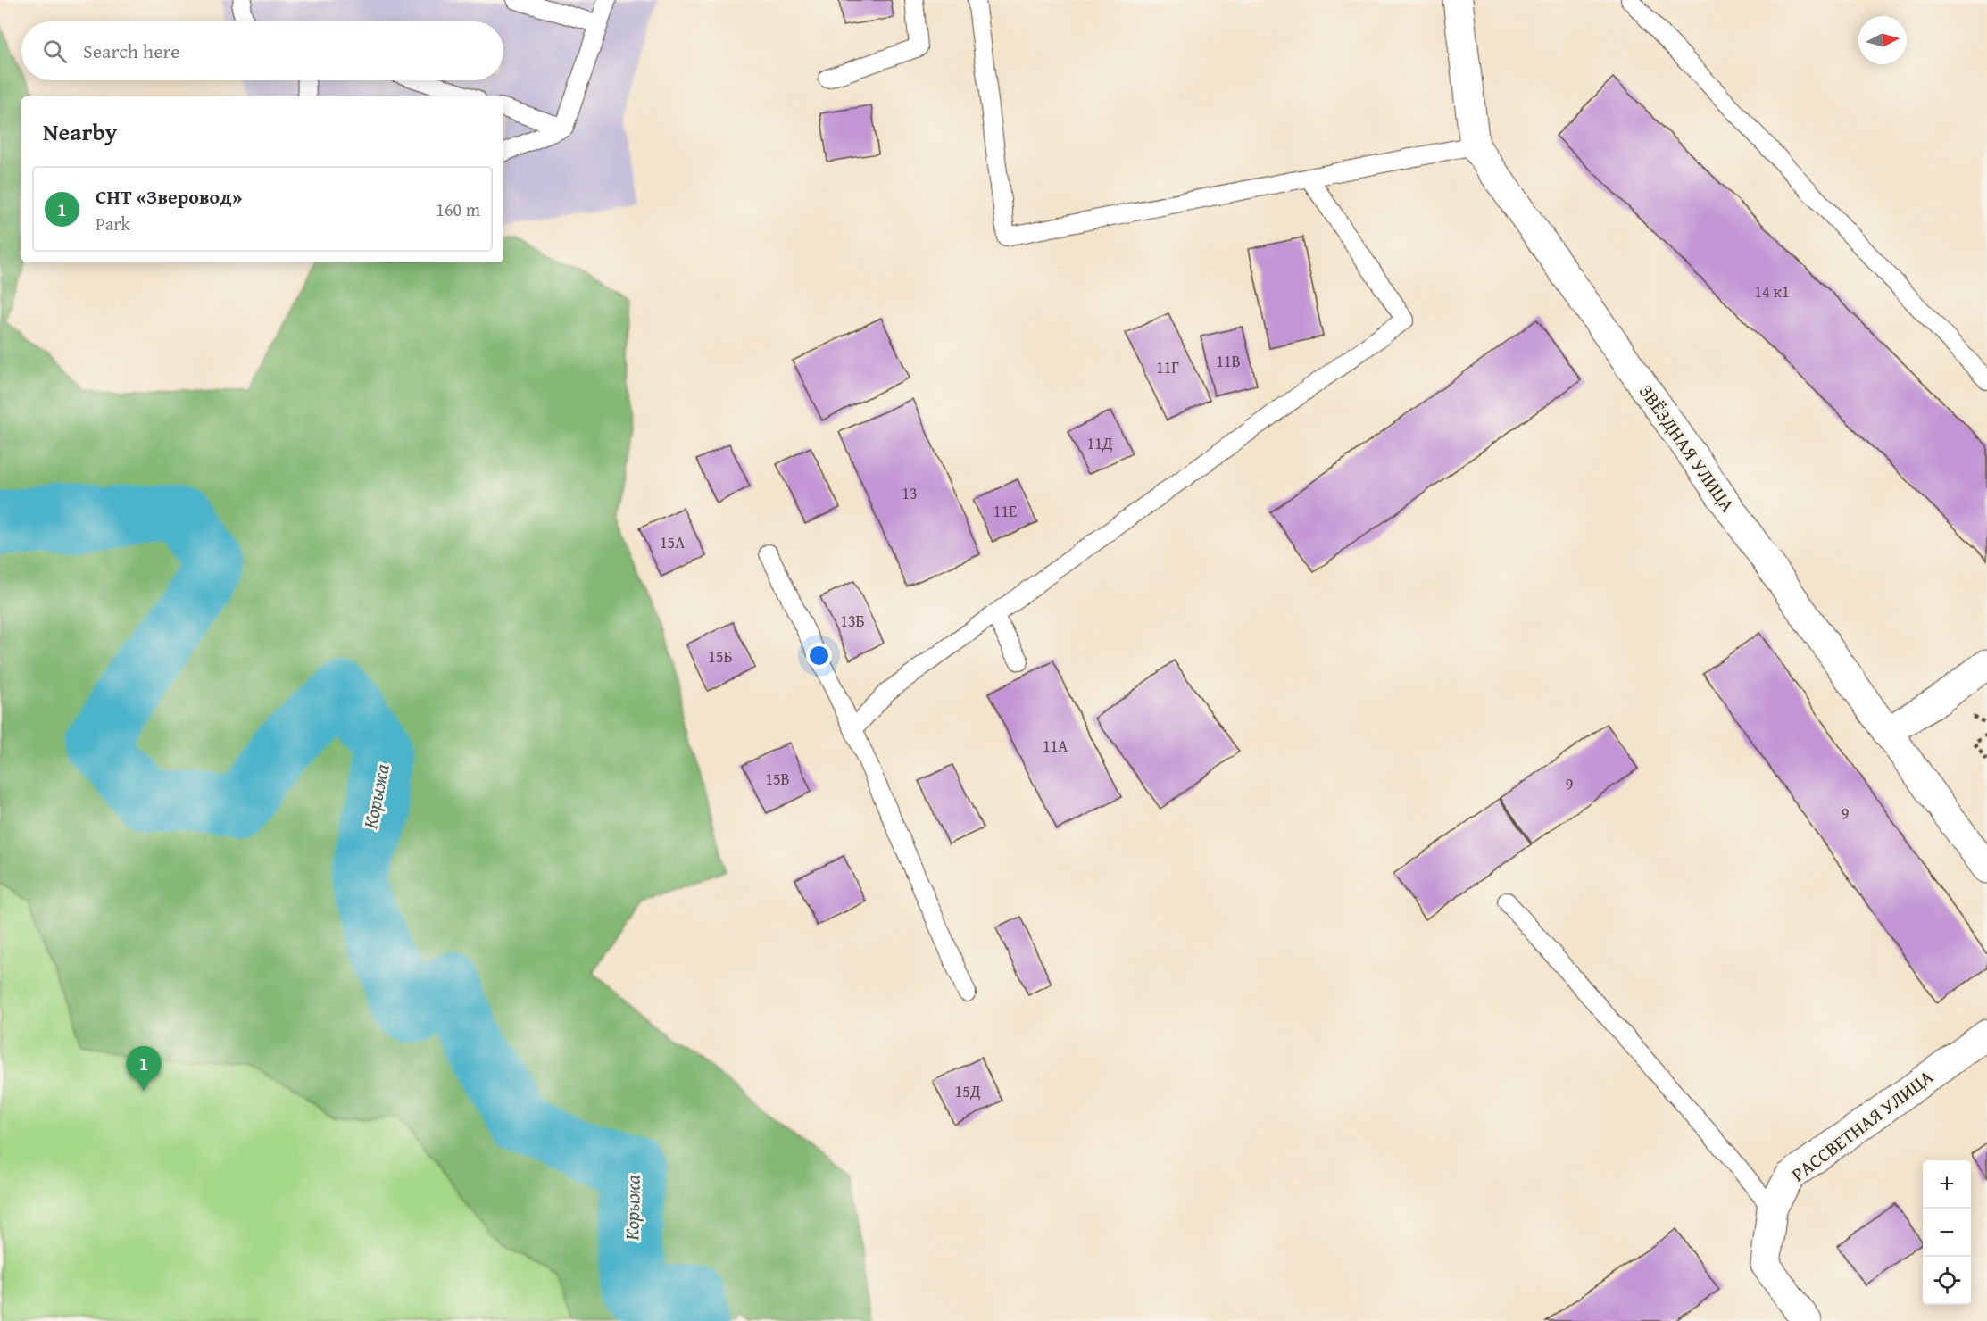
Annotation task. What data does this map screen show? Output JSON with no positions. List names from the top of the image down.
{
  "streets": {
    "street": ["ЗВЁЗДНАЯ УЛИЦА", "РАССВЕТНАЯ УЛИЦА"]
  },
  "water": ["Корыжа"],
  "house_numbers": [
    "14 к1",
    "11В",
    "11Г",
    "11Д",
    "13",
    "11Е",
    "15А",
    "13Б",
    "15Б",
    "11А",
    "15В",
    "9",
    "9",
    "15Д"
  ],
  "north": "right",
  "page": {
    "search": "Search here",
    "heading": "Nearby",
    "list": [
      {
        "mark": "1",
        "name": "СНТ «Зверовод»",
        "note": "Park",
        "value": "160 m"
      }
    ],
    "pins": "1",
    "map_buttons": ["+", "−"]
  }
}
